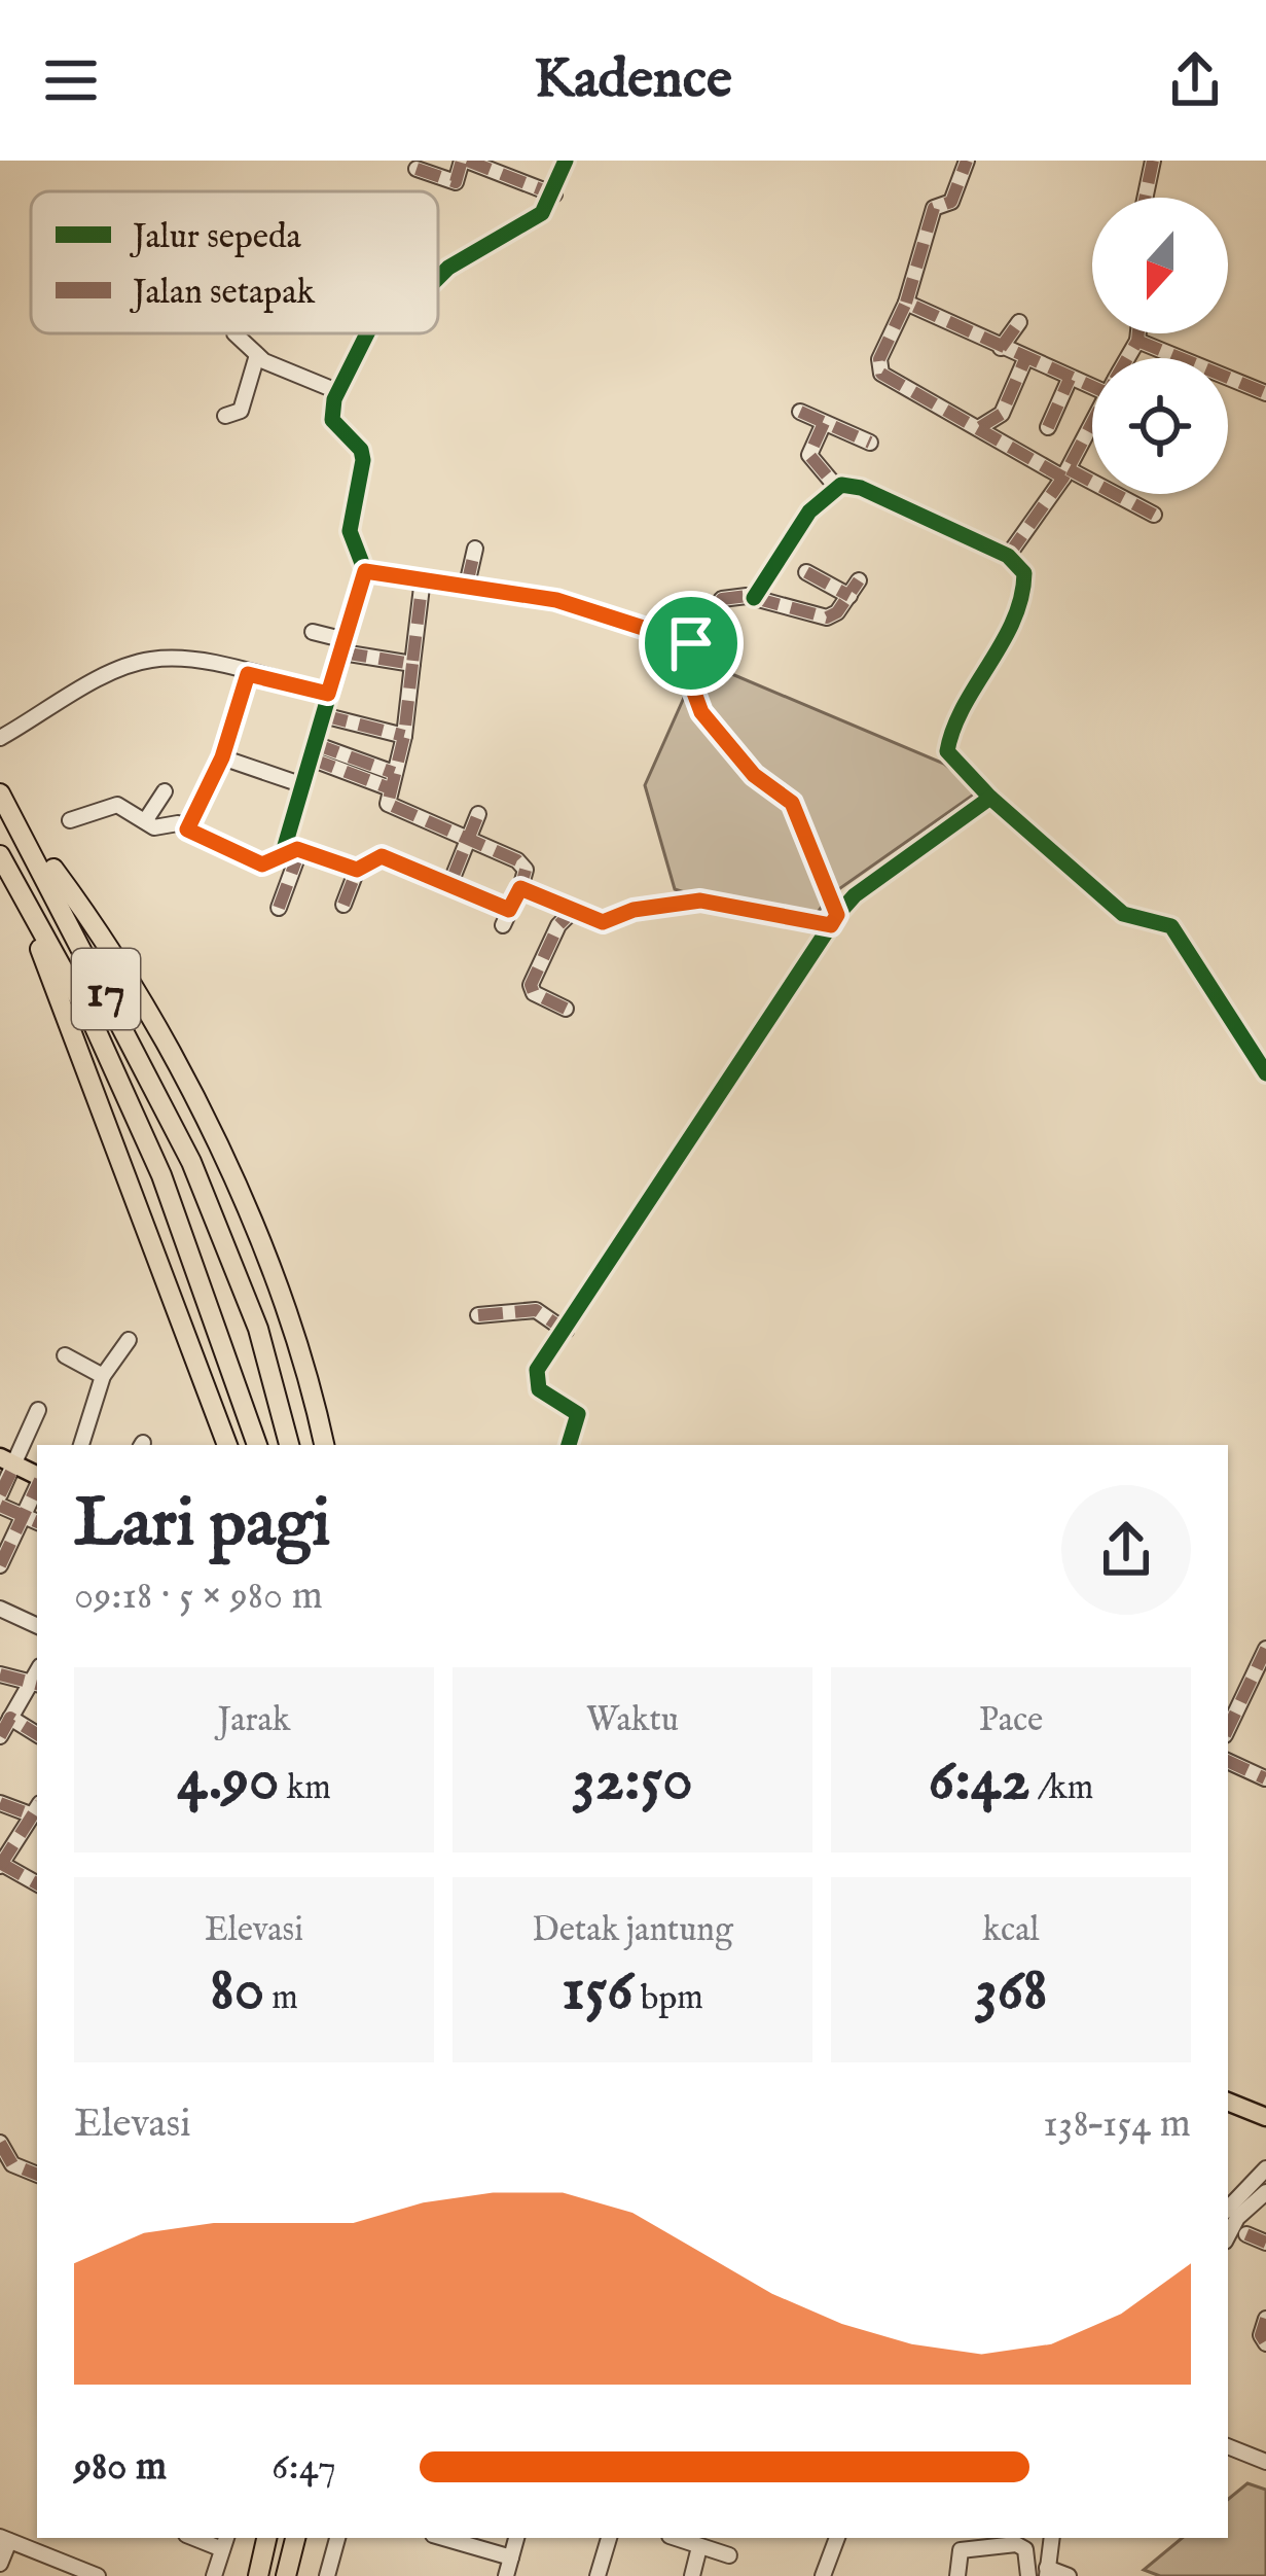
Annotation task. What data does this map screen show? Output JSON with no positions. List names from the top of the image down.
{
  "streets": {
    "highway": ["17"]
  },
  "legend": ["Jalur sepeda", "Jalan setapak"],
  "north": "bottom",
  "page": {
    "header": "Kadence",
    "heading": ["Lari pagi", "09:18 · 5 × 980 m"],
    "stats": [
      ["Jarak", "4.90 km"],
      ["Waktu", "32:50"],
      ["Pace", "6:42 /km"],
      ["Elevasi", "80 m"],
      ["Detak jantung", "156 bpm"],
      ["kcal", "368"]
    ],
    "chart": ["Elevasi", "138–154 m"],
    "list": [
      {
        "name": "980 m",
        "note": "6:47"
      }
    ]
  }
}
